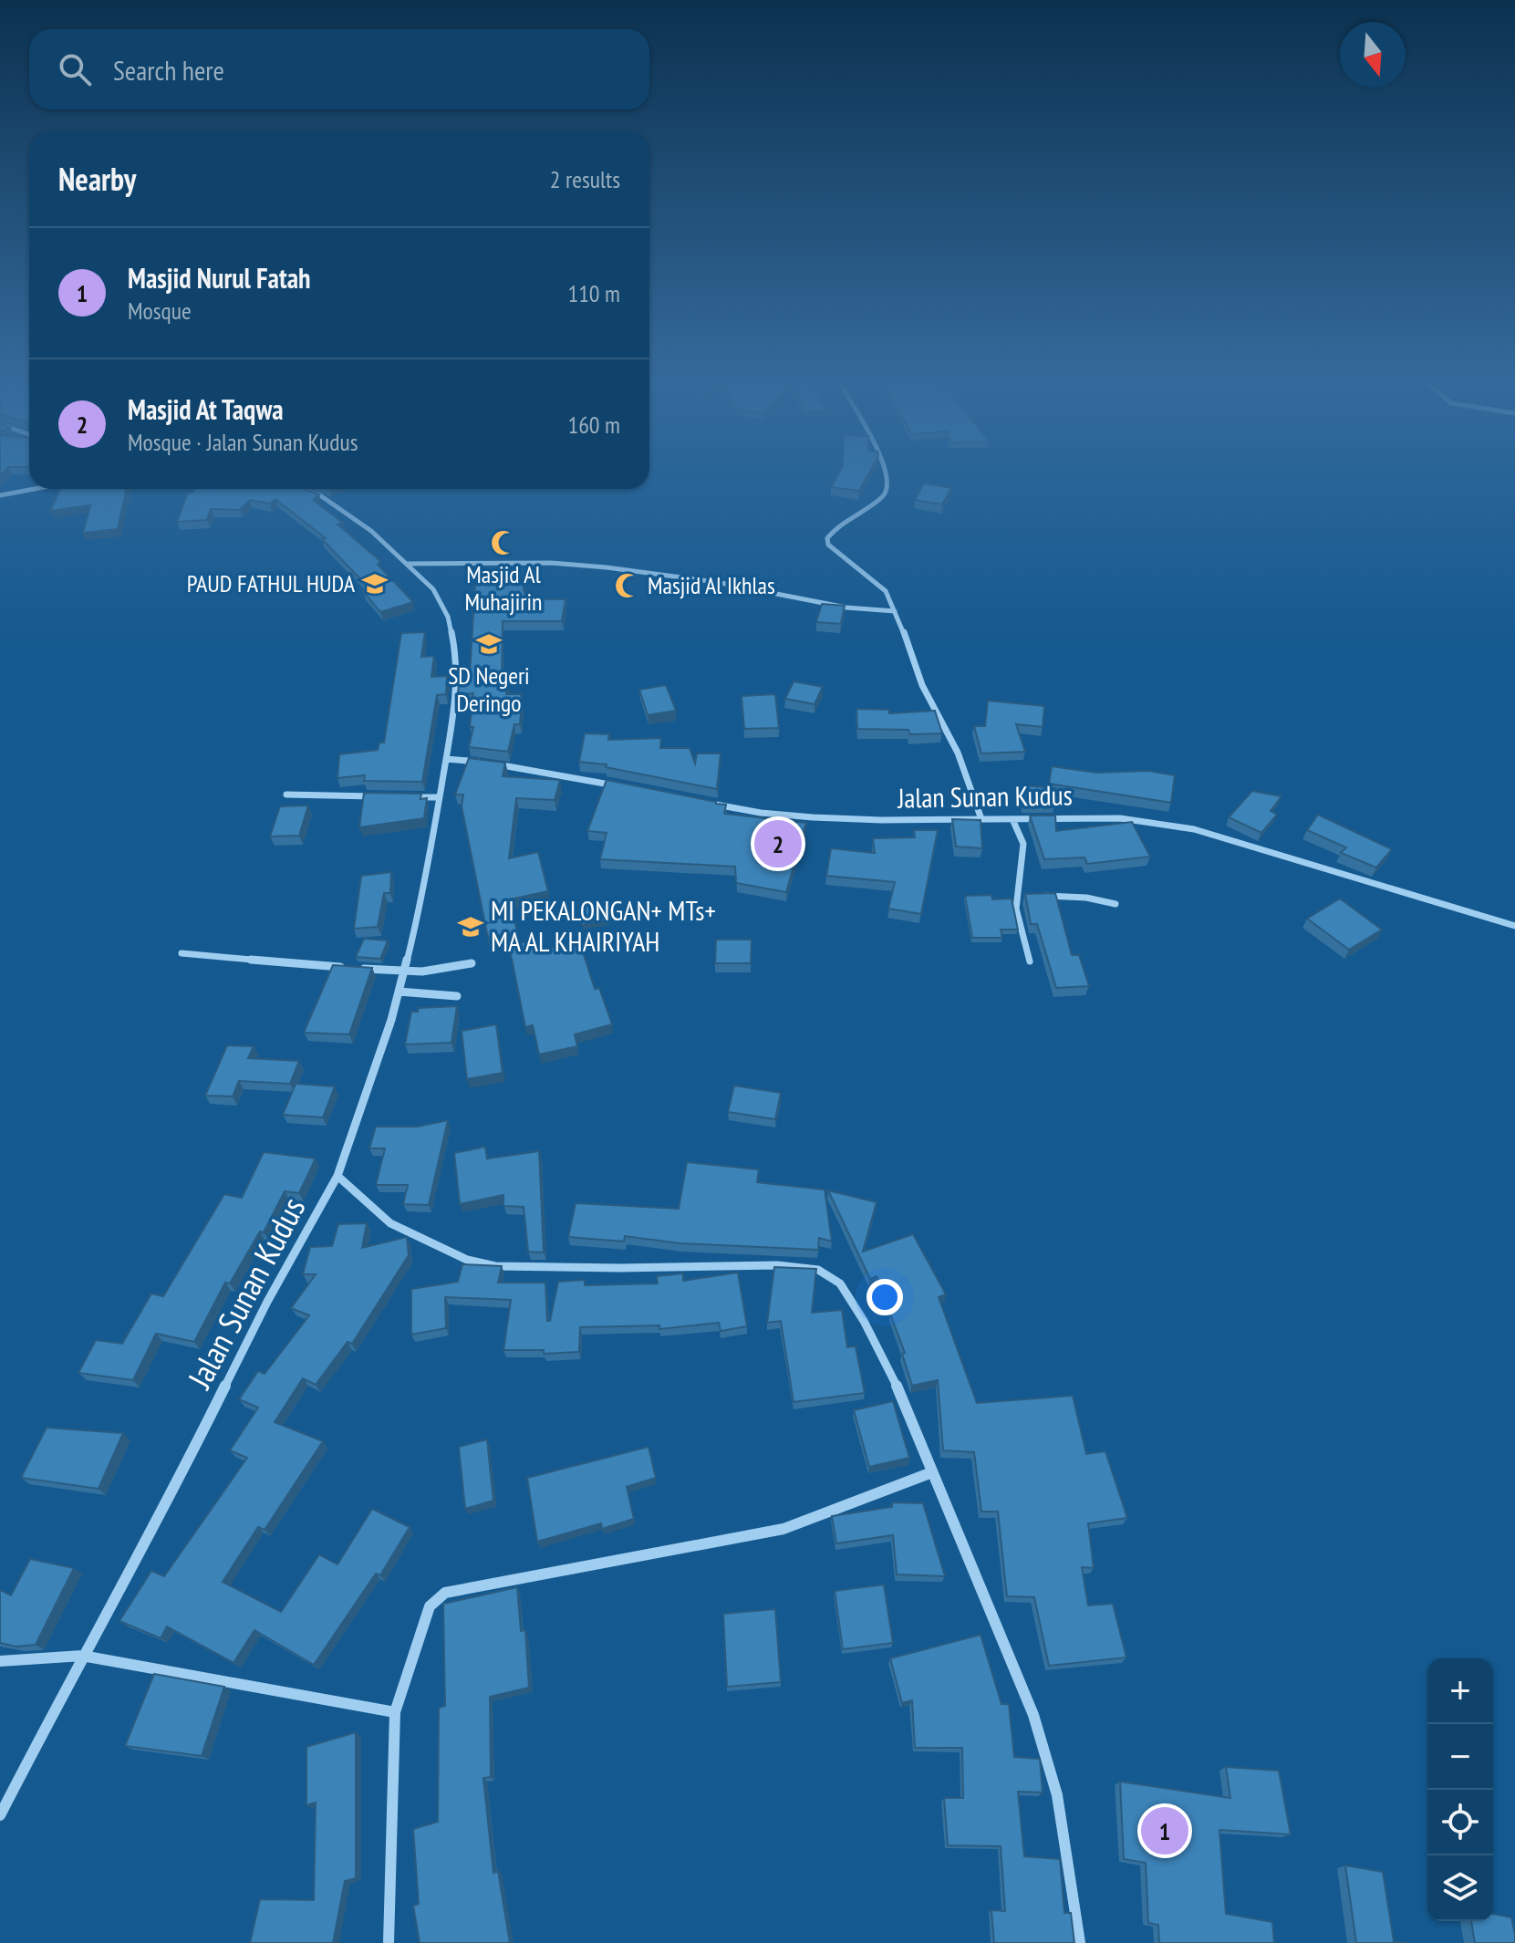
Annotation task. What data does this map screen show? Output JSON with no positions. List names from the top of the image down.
{
  "streets": {
    "street": ["Jalan Sunan Kudus"]
  },
  "places": {
    "mosque": ["Masjid Al Muhajirin", "Masjid Al Ikhlas"],
    "school or university": ["PAUD FATHUL HUDA", "SD Negeri Deringo", "MI PEKALONGAN+ MTs+ MA AL KHAIRIYAH"]
  },
  "north": "bottom",
  "page": {
    "search": "Search here",
    "heading": ["Nearby", "2 results"],
    "list": [
      {
        "mark": "1",
        "name": "Masjid Nurul Fatah",
        "note": "Mosque",
        "value": "110 m"
      },
      {
        "mark": "2",
        "name": "Masjid At Taqwa",
        "note": "Mosque · Jalan Sunan Kudus",
        "value": "160 m"
      }
    ],
    "pins": ["2", "1"],
    "map_buttons": ["+", "−"]
  }
}
